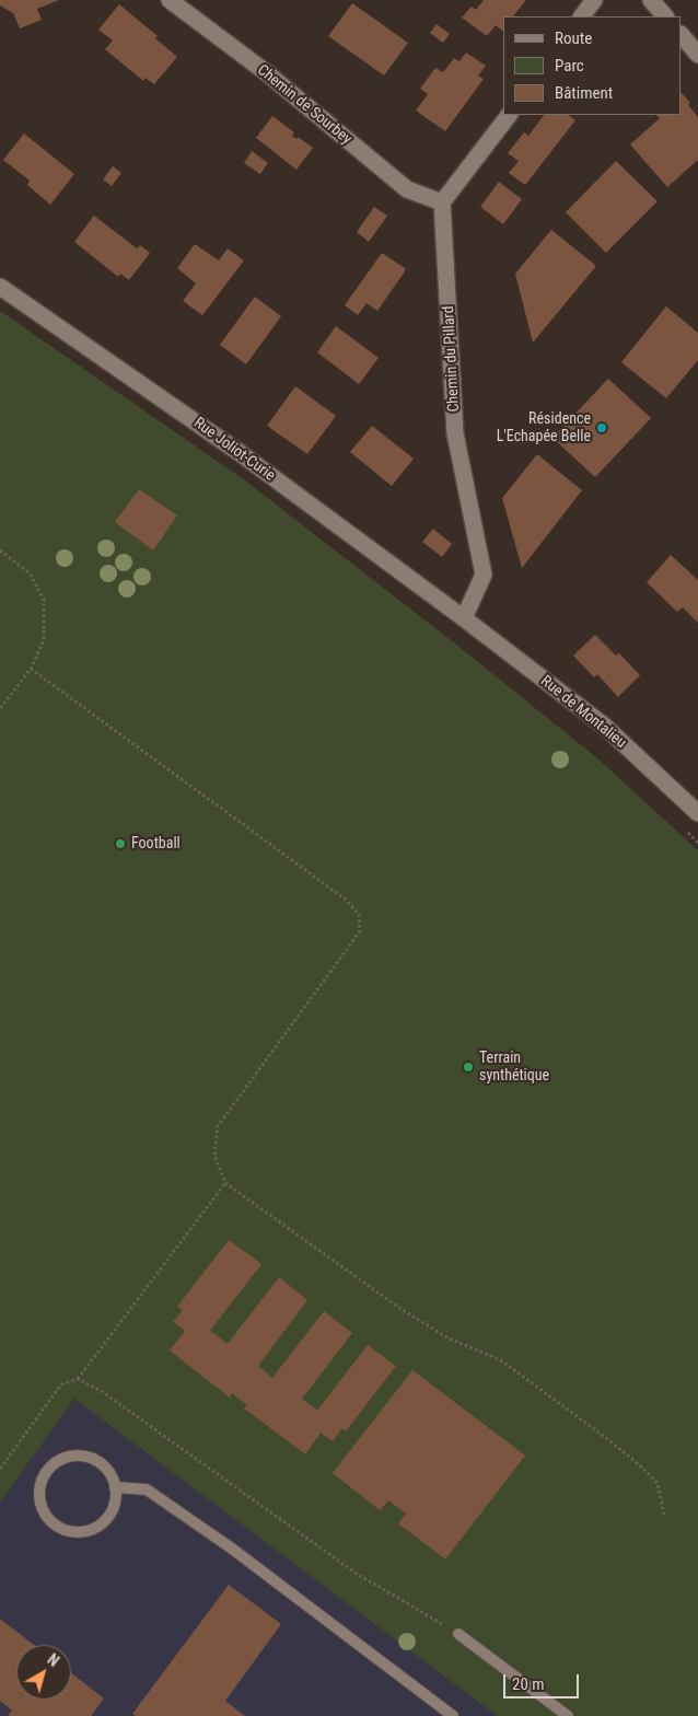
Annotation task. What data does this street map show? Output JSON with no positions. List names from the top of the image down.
{
  "streets": {
    "street": [
      "Chemin de Sourbey",
      "Chemin du Pillard",
      "Rue Joliot-Curie",
      "Rue de Montalieu"
    ]
  },
  "crossings": [
    ["Chemin de Sourbey", "Chemin du Pillard"],
    ["Chemin du Pillard", "Rue Joliot-Curie"],
    ["Chemin du Pillard", "Rue de Montalieu"],
    ["Rue Joliot-Curie", "Rue de Montalieu"]
  ],
  "places": ["Résidence L'Echapée Belle", "Football", "Terrain synthétique"],
  "legend": ["Route", "Parc", "Bâtiment"],
  "scale_bar": "20 m",
  "north": "top right"
}
